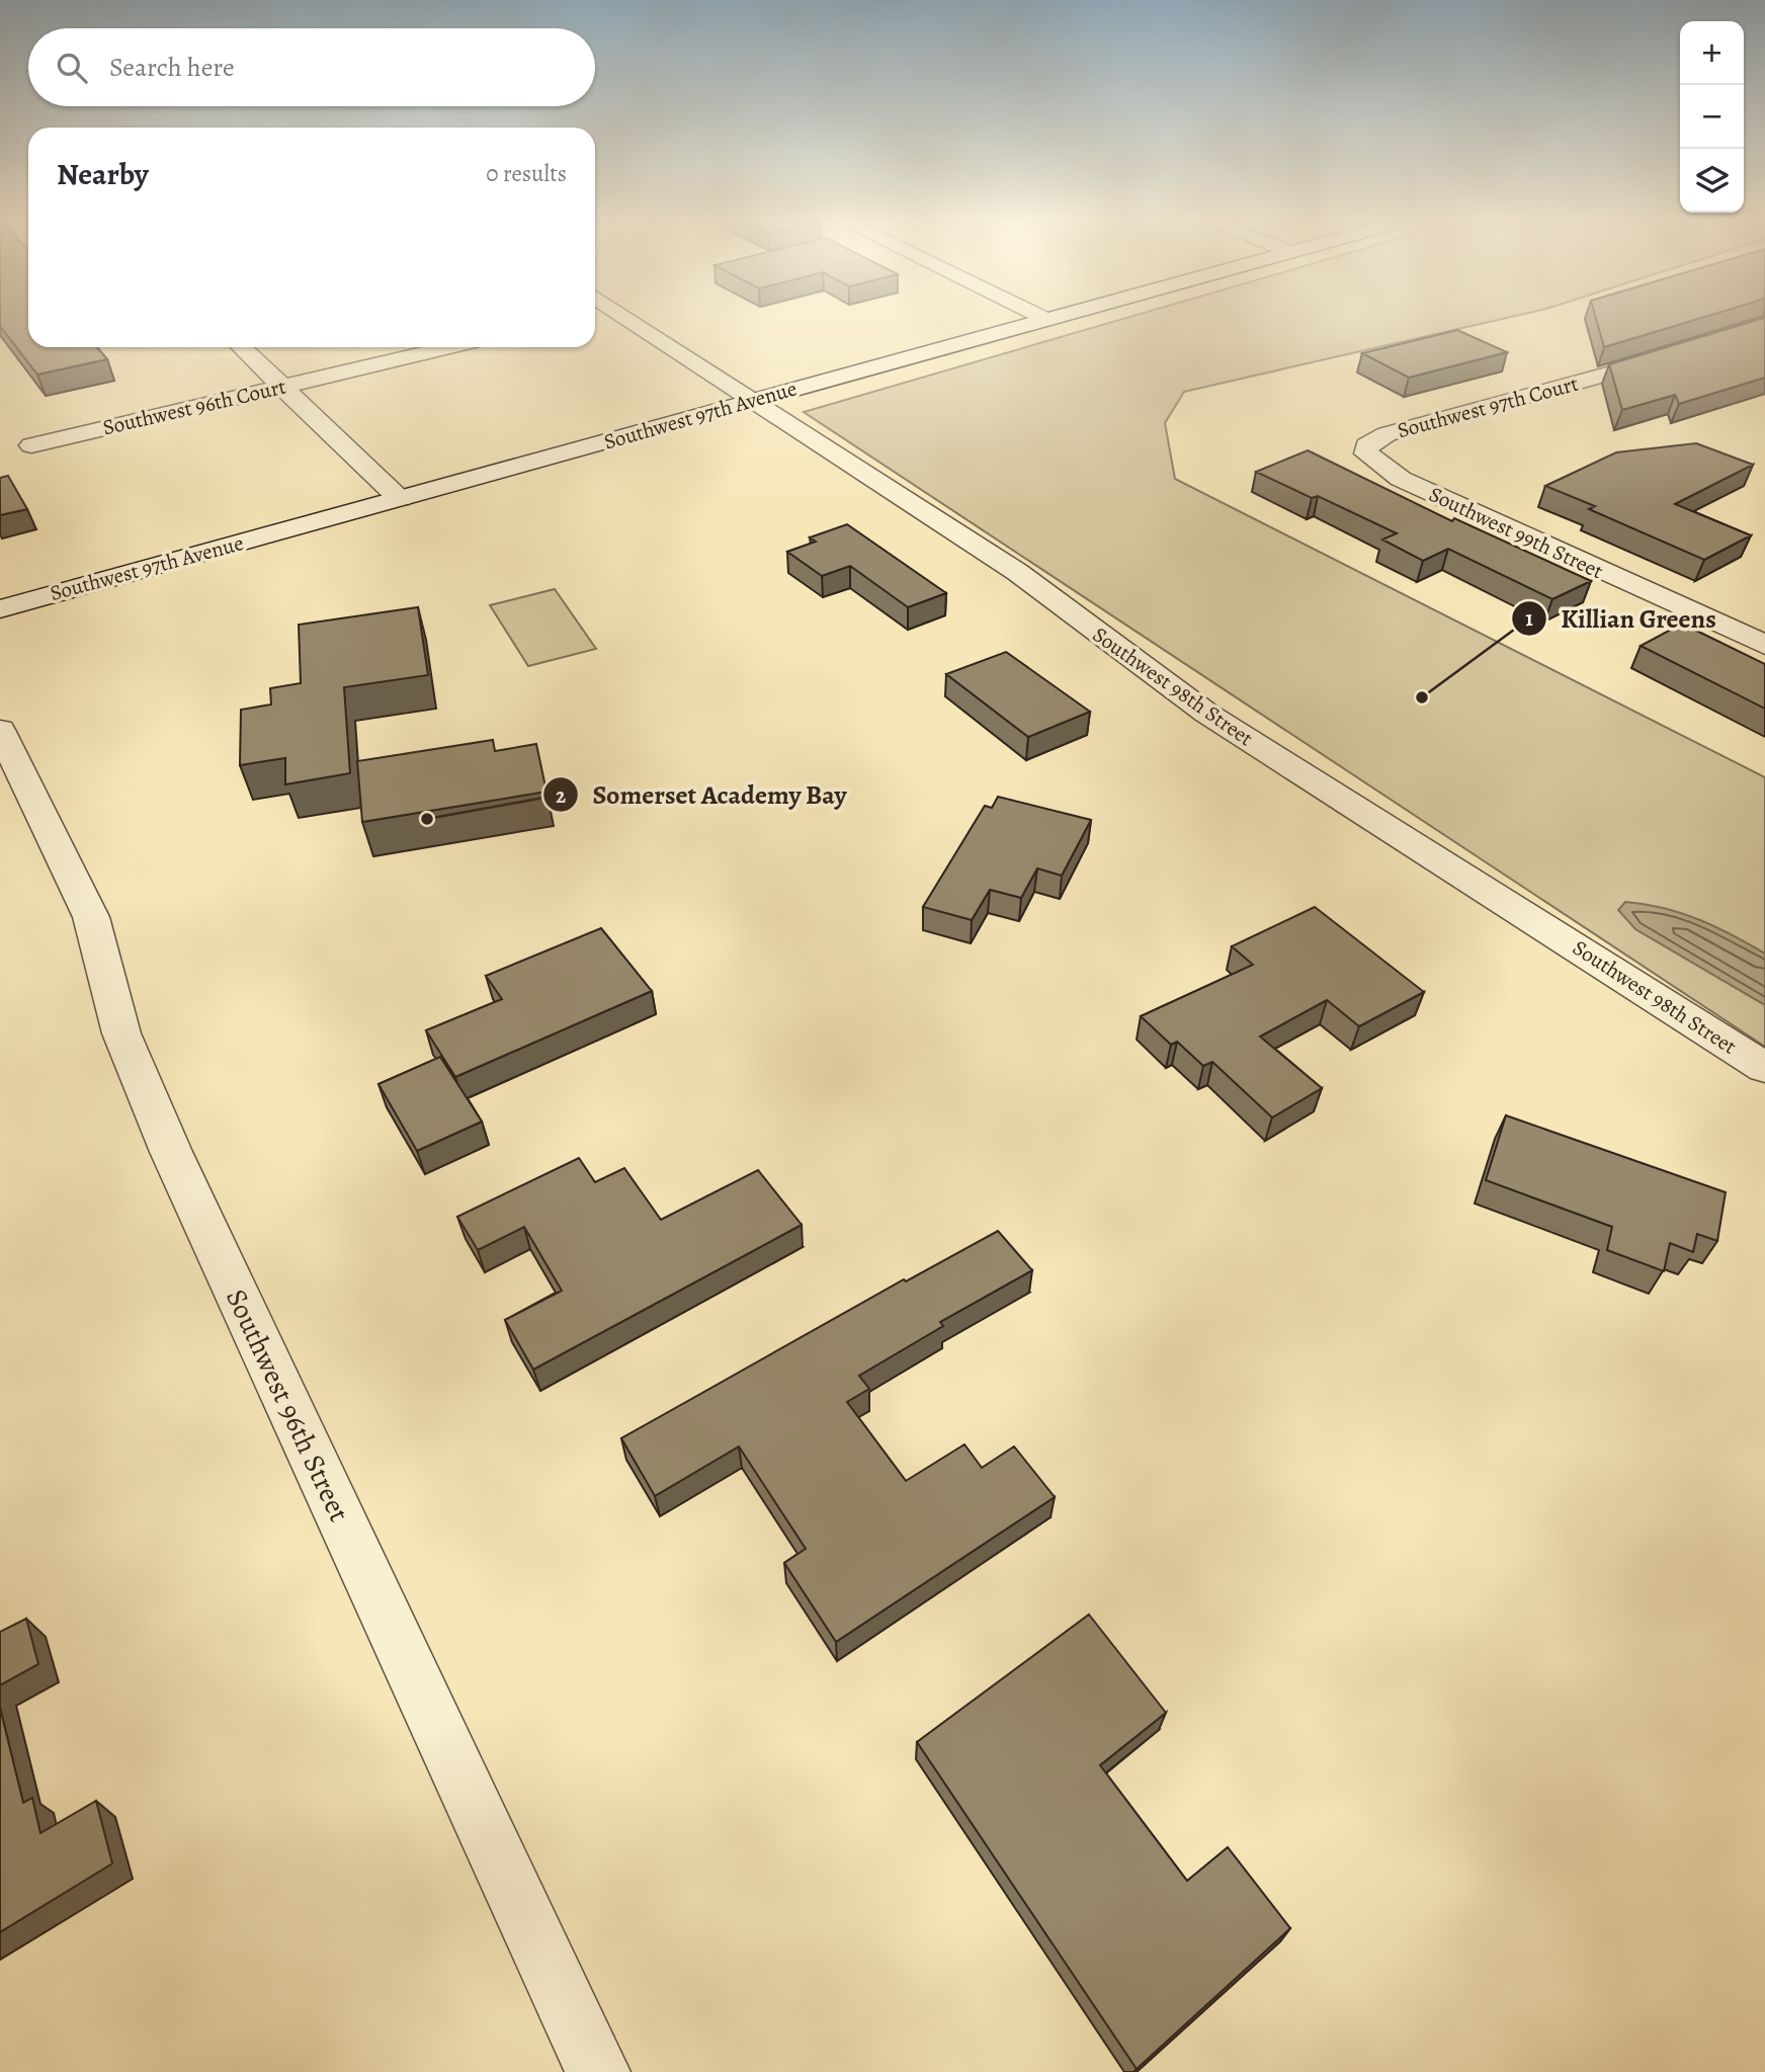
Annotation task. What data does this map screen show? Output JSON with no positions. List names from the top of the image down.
{
  "streets": {
    "street": [
      "Southwest 96th Court",
      "Southwest 97th Court",
      "Southwest 97th Avenue",
      "Southwest 99th Street",
      "Southwest 98th Street",
      "Southwest 96th Street"
    ]
  },
  "crossings": [
    ["Southwest 97th Court", "Southwest 99th Street"],
    ["Southwest 97th Avenue", "Southwest 98th Street"]
  ],
  "places": ["Killian Greens", "Somerset Academy Bay"],
  "page": {
    "map_buttons": ["+", "−"],
    "search": "Search here",
    "heading": ["Nearby", "0 results"]
  }
}
